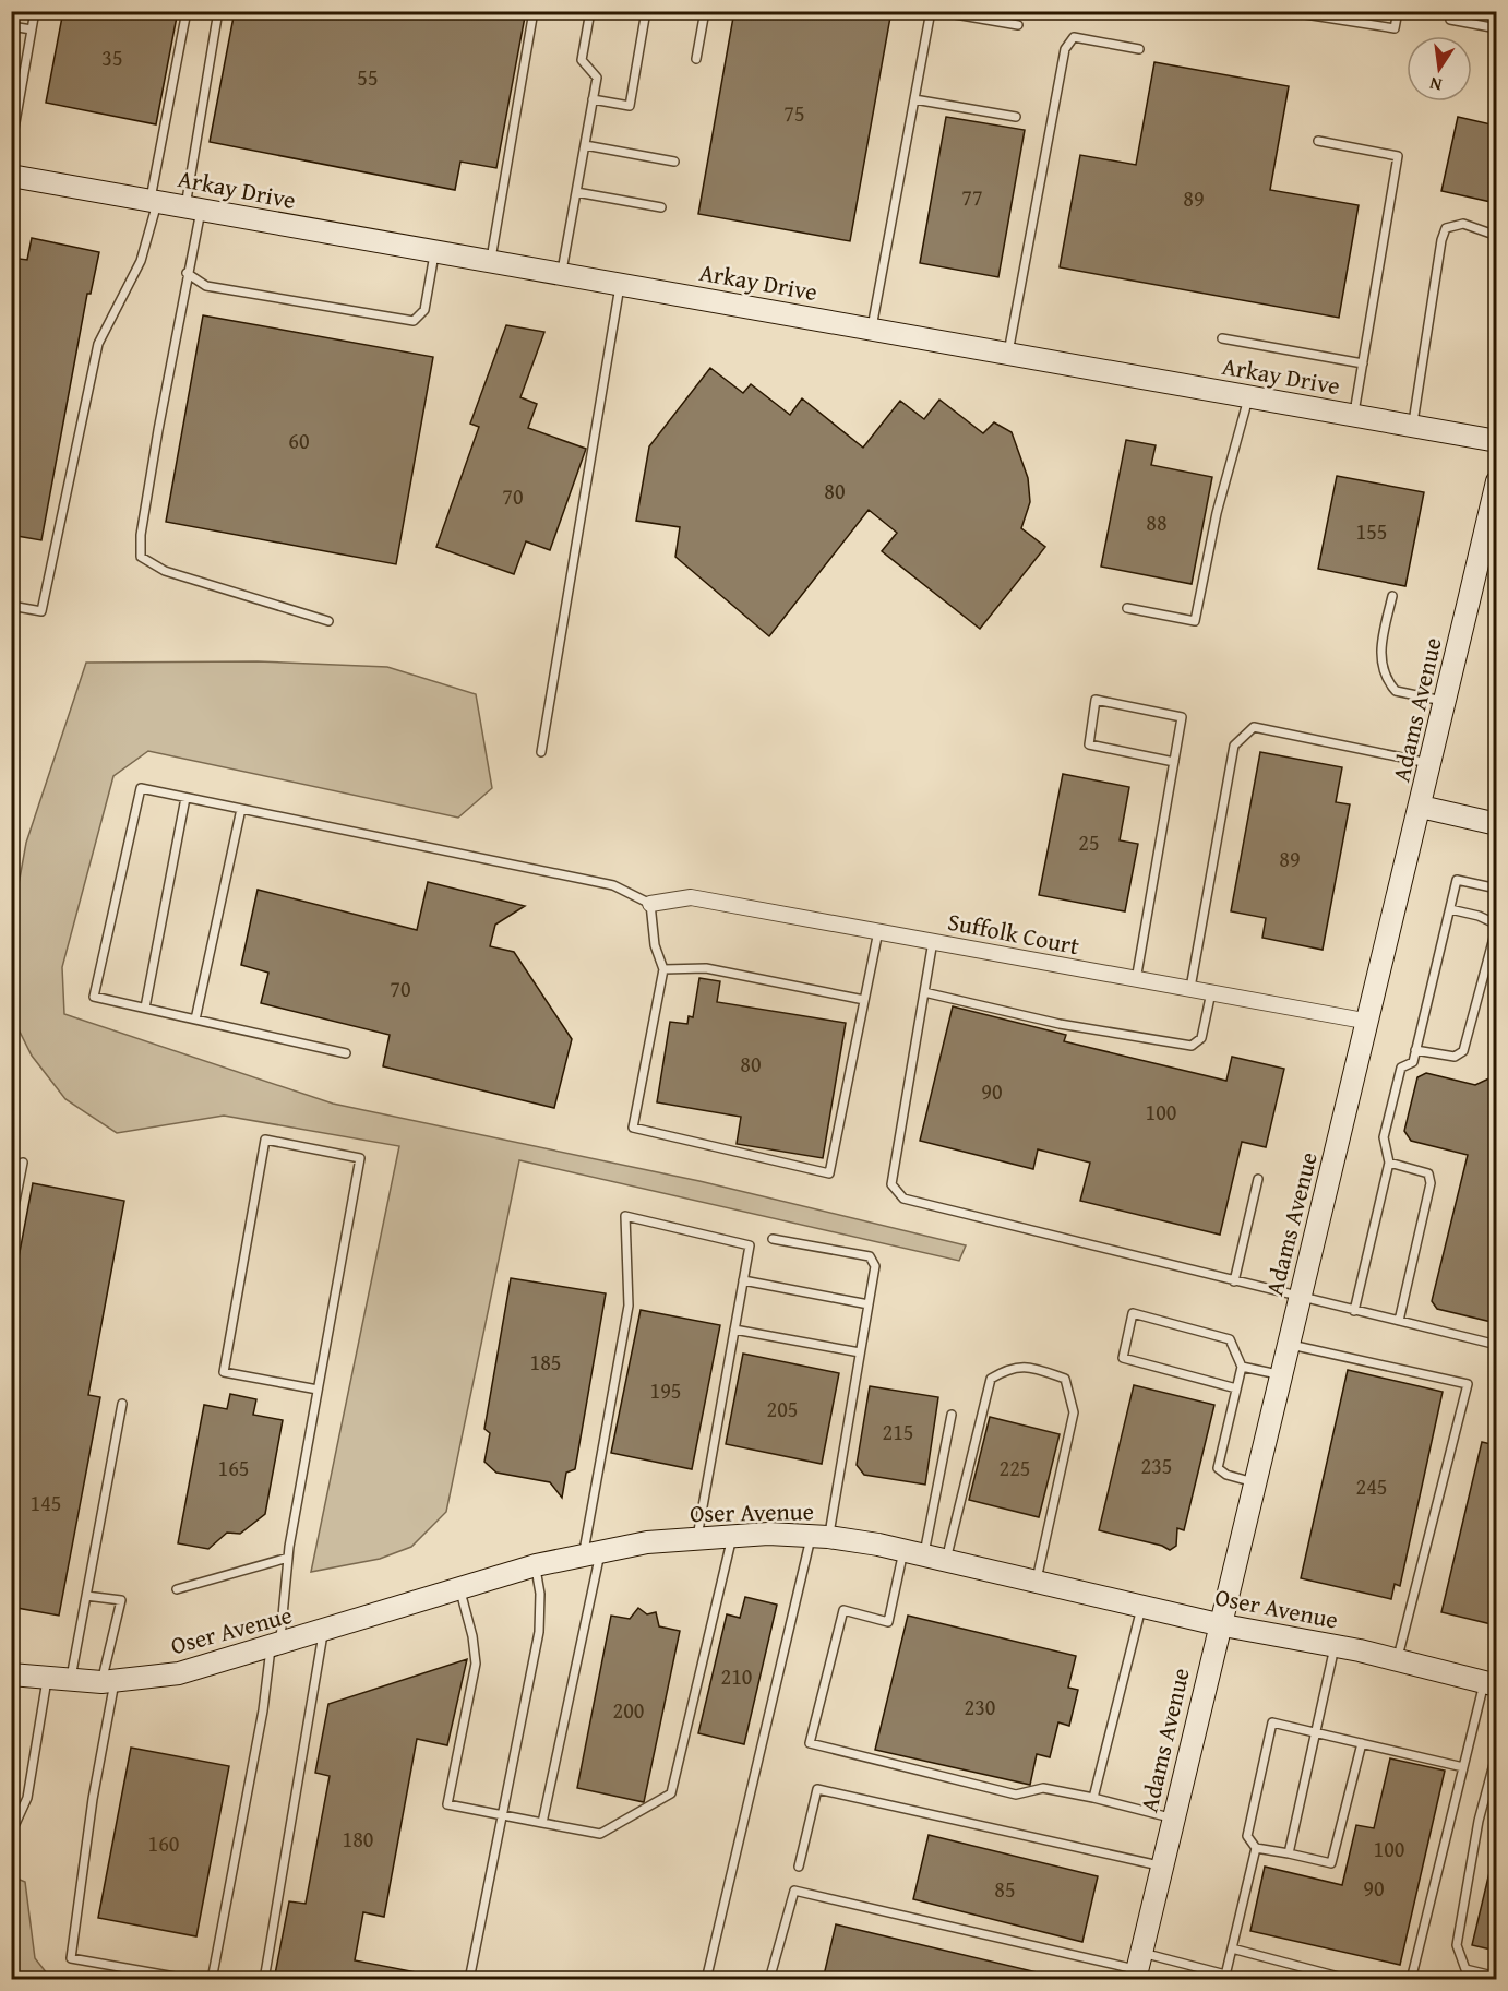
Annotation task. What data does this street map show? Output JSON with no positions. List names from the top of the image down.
{
  "streets": {
    "street": [
      "Arkay Drive",
      "Adams Avenue",
      "Suffolk Court",
      "Oser Avenue"
    ]
  },
  "crossings": [
    ["Adams Avenue", "Suffolk Court"],
    ["Adams Avenue", "Oser Avenue"]
  ],
  "house_numbers": [
    "35",
    "55",
    "75",
    "77",
    "89",
    "60",
    "80",
    "70",
    "88",
    "155",
    "25",
    "89",
    "70",
    "80",
    "90",
    "100",
    "185",
    "195",
    "205",
    "215",
    "235",
    "165",
    "225",
    "245",
    "145",
    "210",
    "230",
    "200",
    "180",
    "160",
    "100",
    "90",
    "85"
  ],
  "north": "bottom"
}
